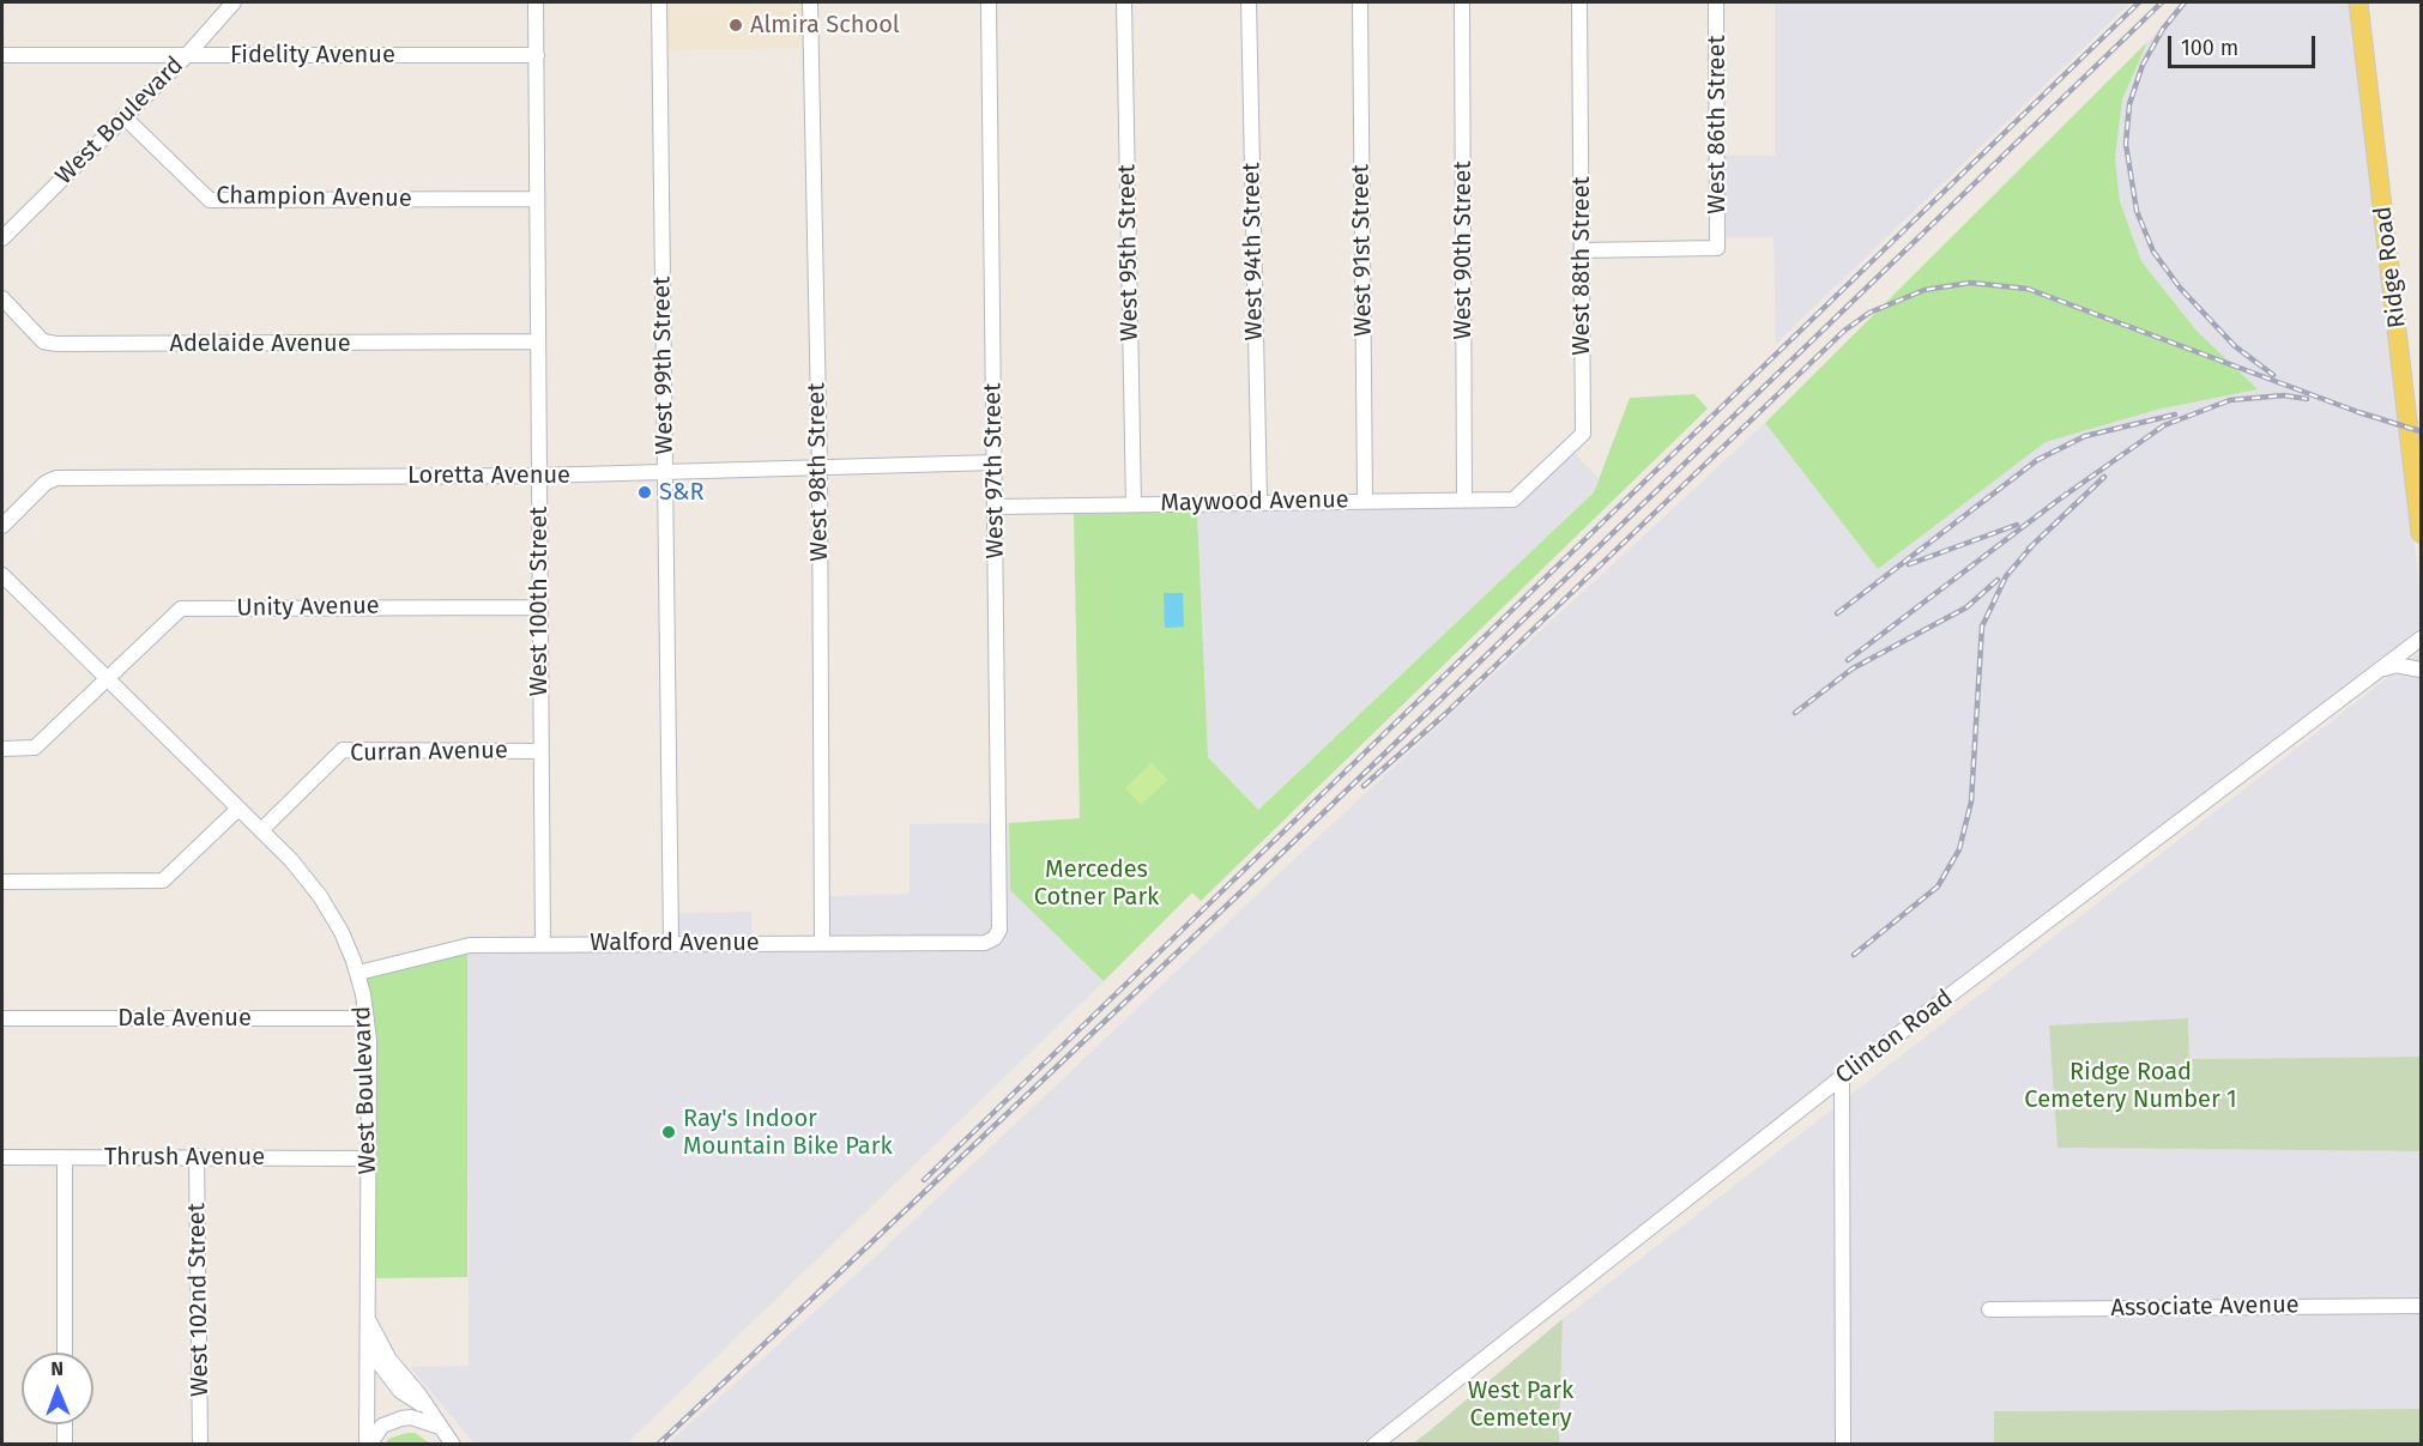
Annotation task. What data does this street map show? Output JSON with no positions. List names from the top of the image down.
{
  "streets": {
    "main road": ["Ridge Road"],
    "street": [
      "Fidelity Avenue",
      "West Boulevard",
      "West 86th Street",
      "Champion Avenue",
      "West 91st Street",
      "West 90th Street",
      "West 94th Street",
      "West 95th Street",
      "West 88th Street",
      "Adelaide Avenue",
      "West 99th Street",
      "West 97th Street",
      "West 98th Street",
      "Loretta Avenue",
      "Maywood Avenue",
      "West 100th Street",
      "Unity Avenue",
      "Curran Avenue",
      "Walford Avenue",
      "Dale Avenue",
      "Clinton Road",
      "Thrush Avenue",
      "West 102nd Street",
      "Associate Avenue"
    ]
  },
  "crossings": [
    ["Fidelity Avenue", "West Boulevard"],
    ["Fidelity Avenue", "West 100th Street"],
    ["West Boulevard", "Champion Avenue"],
    ["West Boulevard", "Unity Avenue"],
    ["West Boulevard", "Curran Avenue"],
    ["West Boulevard", "Walford Avenue"],
    ["West Boulevard", "Dale Avenue"],
    ["West Boulevard", "Thrush Avenue"],
    ["West 86th Street", "West 88th Street"],
    ["Champion Avenue", "West 100th Street"],
    ["West 91st Street", "Maywood Avenue"],
    ["West 90th Street", "Maywood Avenue"],
    ["West 94th Street", "Maywood Avenue"],
    ["West 95th Street", "Maywood Avenue"],
    ["West 88th Street", "Maywood Avenue"],
    ["Adelaide Avenue", "West 100th Street"],
    ["West 99th Street", "Loretta Avenue"],
    ["West 99th Street", "Walford Avenue"],
    ["West 97th Street", "Loretta Avenue"],
    ["West 97th Street", "Maywood Avenue"],
    ["West 97th Street", "Walford Avenue"],
    ["West 98th Street", "Loretta Avenue"],
    ["West 98th Street", "Walford Avenue"],
    ["Loretta Avenue", "West 100th Street"],
    ["West 100th Street", "Unity Avenue"],
    ["West 100th Street", "Curran Avenue"],
    ["West 100th Street", "Walford Avenue"],
    ["Thrush Avenue", "West 102nd Street"]
  ],
  "parks": ["Mercedes Cotner Park", "Ridge Road Cemetery Number 1", "West Park Cemetery"],
  "places": ["Almira School", "S&R", "Ray's Indoor Mountain Bike Park"],
  "scale_bar": "100 m",
  "north": "top"
}
